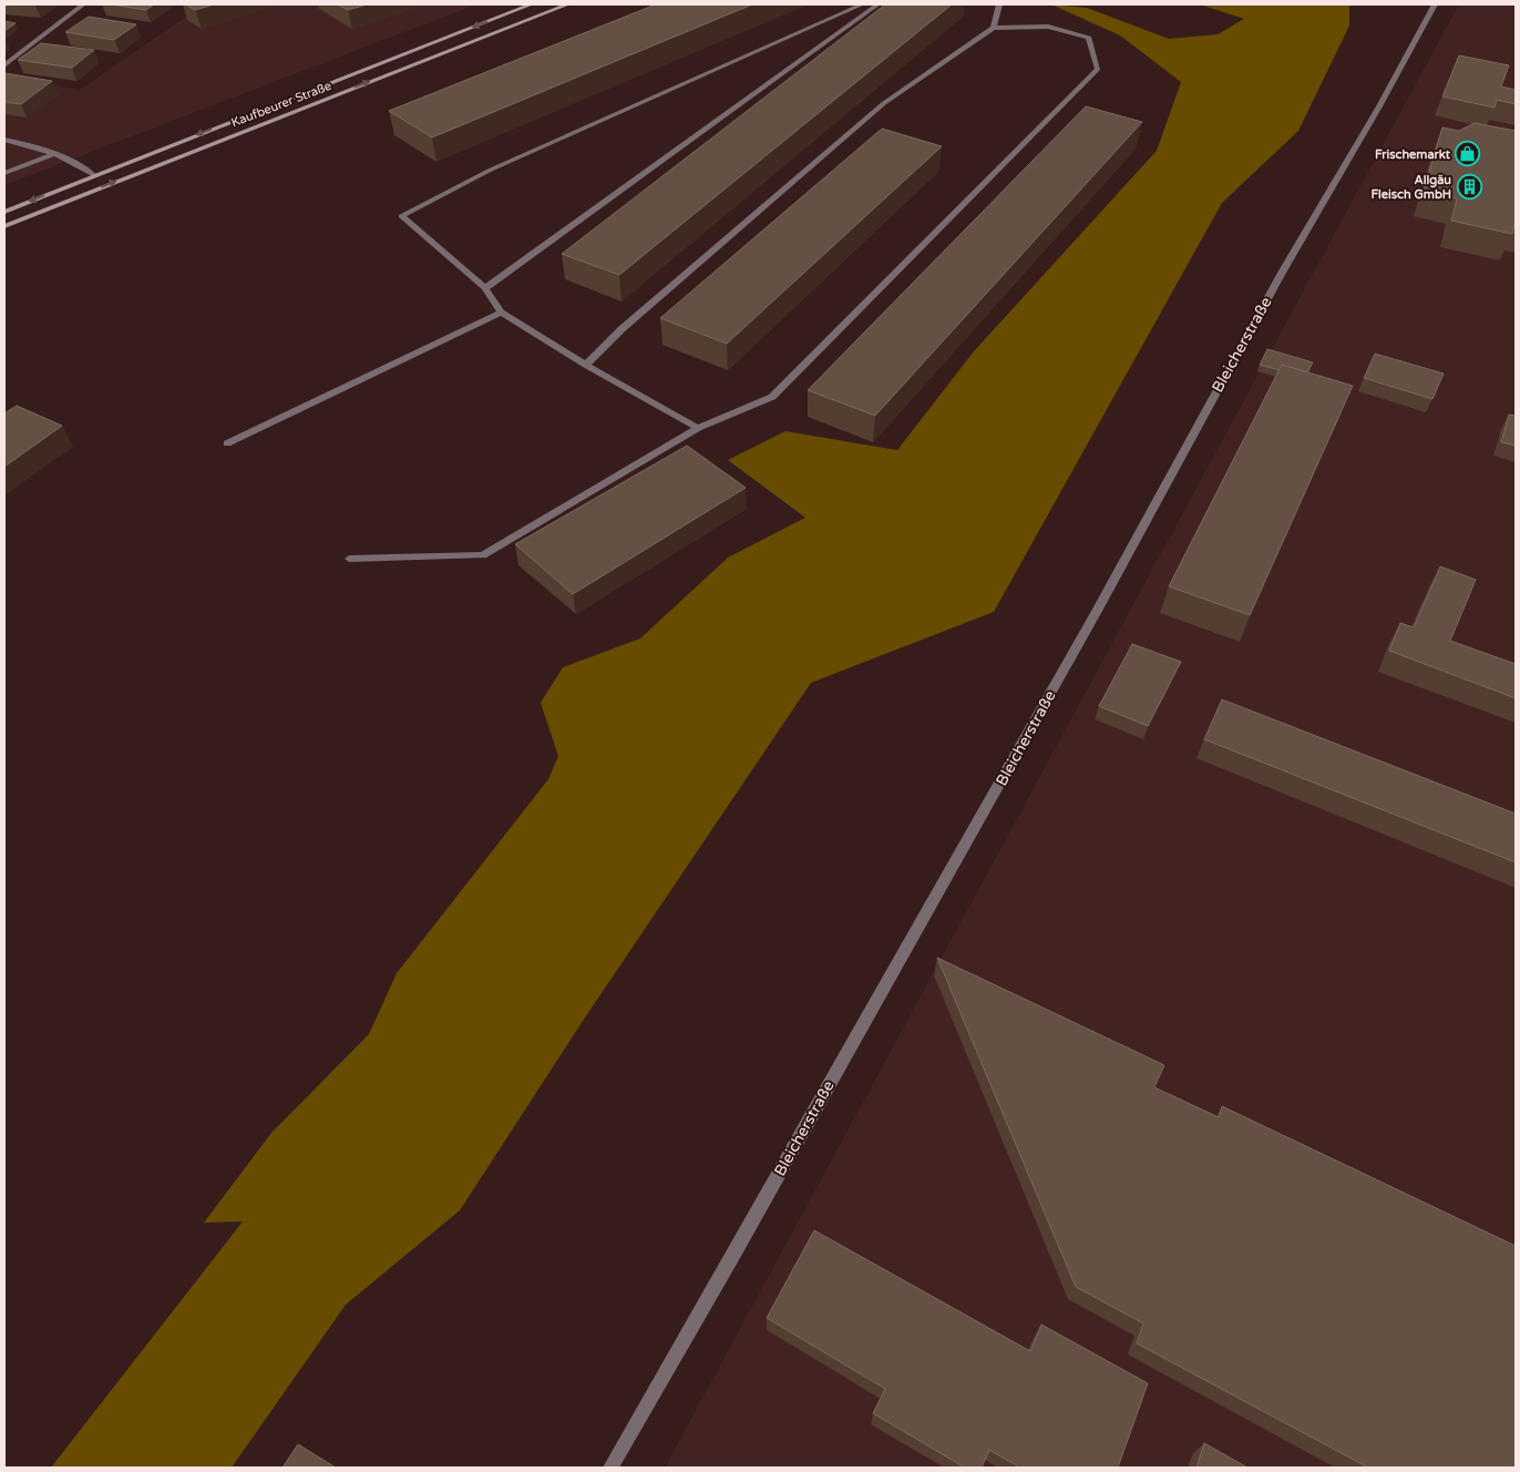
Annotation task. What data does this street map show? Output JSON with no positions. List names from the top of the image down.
{
  "streets": {
    "main road": ["Kaufbeurer Straße"],
    "street": ["Bleicherstraße"]
  },
  "places": {
    "shop": ["Frischemarkt"],
    "building": ["Allgäu Fleisch GmbH"]
  }
}
